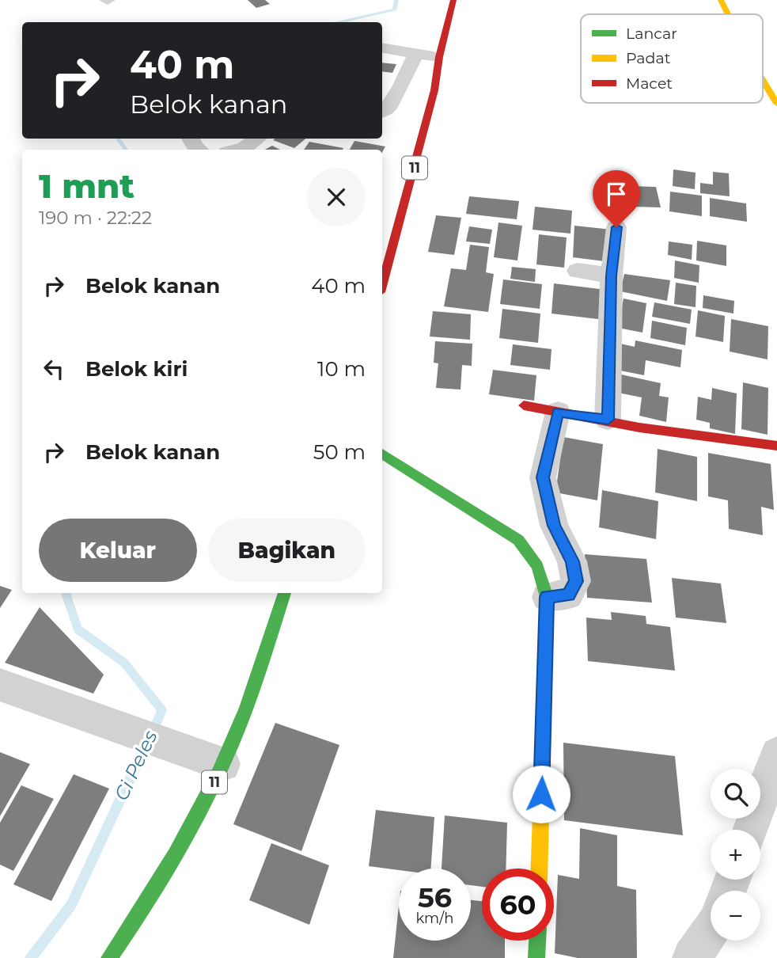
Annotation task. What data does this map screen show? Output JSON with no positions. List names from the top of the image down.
{
  "streets": {
    "main road": ["11"]
  },
  "water": ["Ci Peles"],
  "legend": ["Lancar", "Padat", "Macet"],
  "page": {
    "turn": ["40 m", "Belok kanan"],
    "heading": ["1 mnt", "190 m · 22:22"],
    "list": [
      {
        "name": "Belok kanan",
        "value": "40 m"
      },
      {
        "name": "Belok kiri",
        "value": "10 m"
      },
      {
        "name": "Belok kanan",
        "value": "50 m"
      }
    ],
    "buttons": ["Keluar", "Bagikan"],
    "map_buttons": ["+", "−"],
    "speed": "56 km/h",
    "limit": "60"
  }
}
